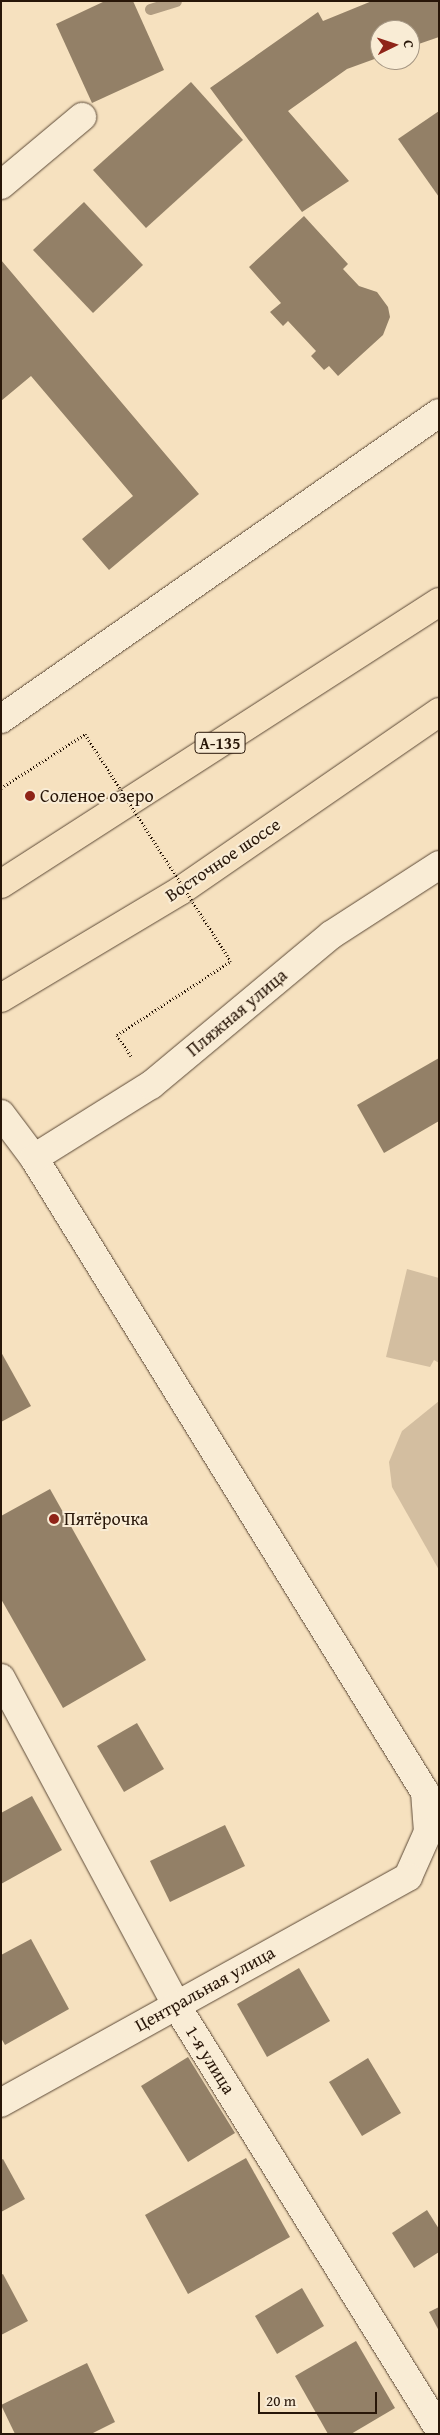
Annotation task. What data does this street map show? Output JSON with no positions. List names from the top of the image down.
{
  "streets": {
    "highway": ["А-135", "Восточное шоссе"],
    "street": ["Пляжная улица", "Центральная улица", "1-я улица"]
  },
  "crossings": [
    ["Пляжная улица", "Центральная улица"],
    ["Центральная улица", "1-я улица"]
  ],
  "places": ["Соленое озеро", "Пятёрочка"],
  "scale_bar": "20 m",
  "north": "right"
}
